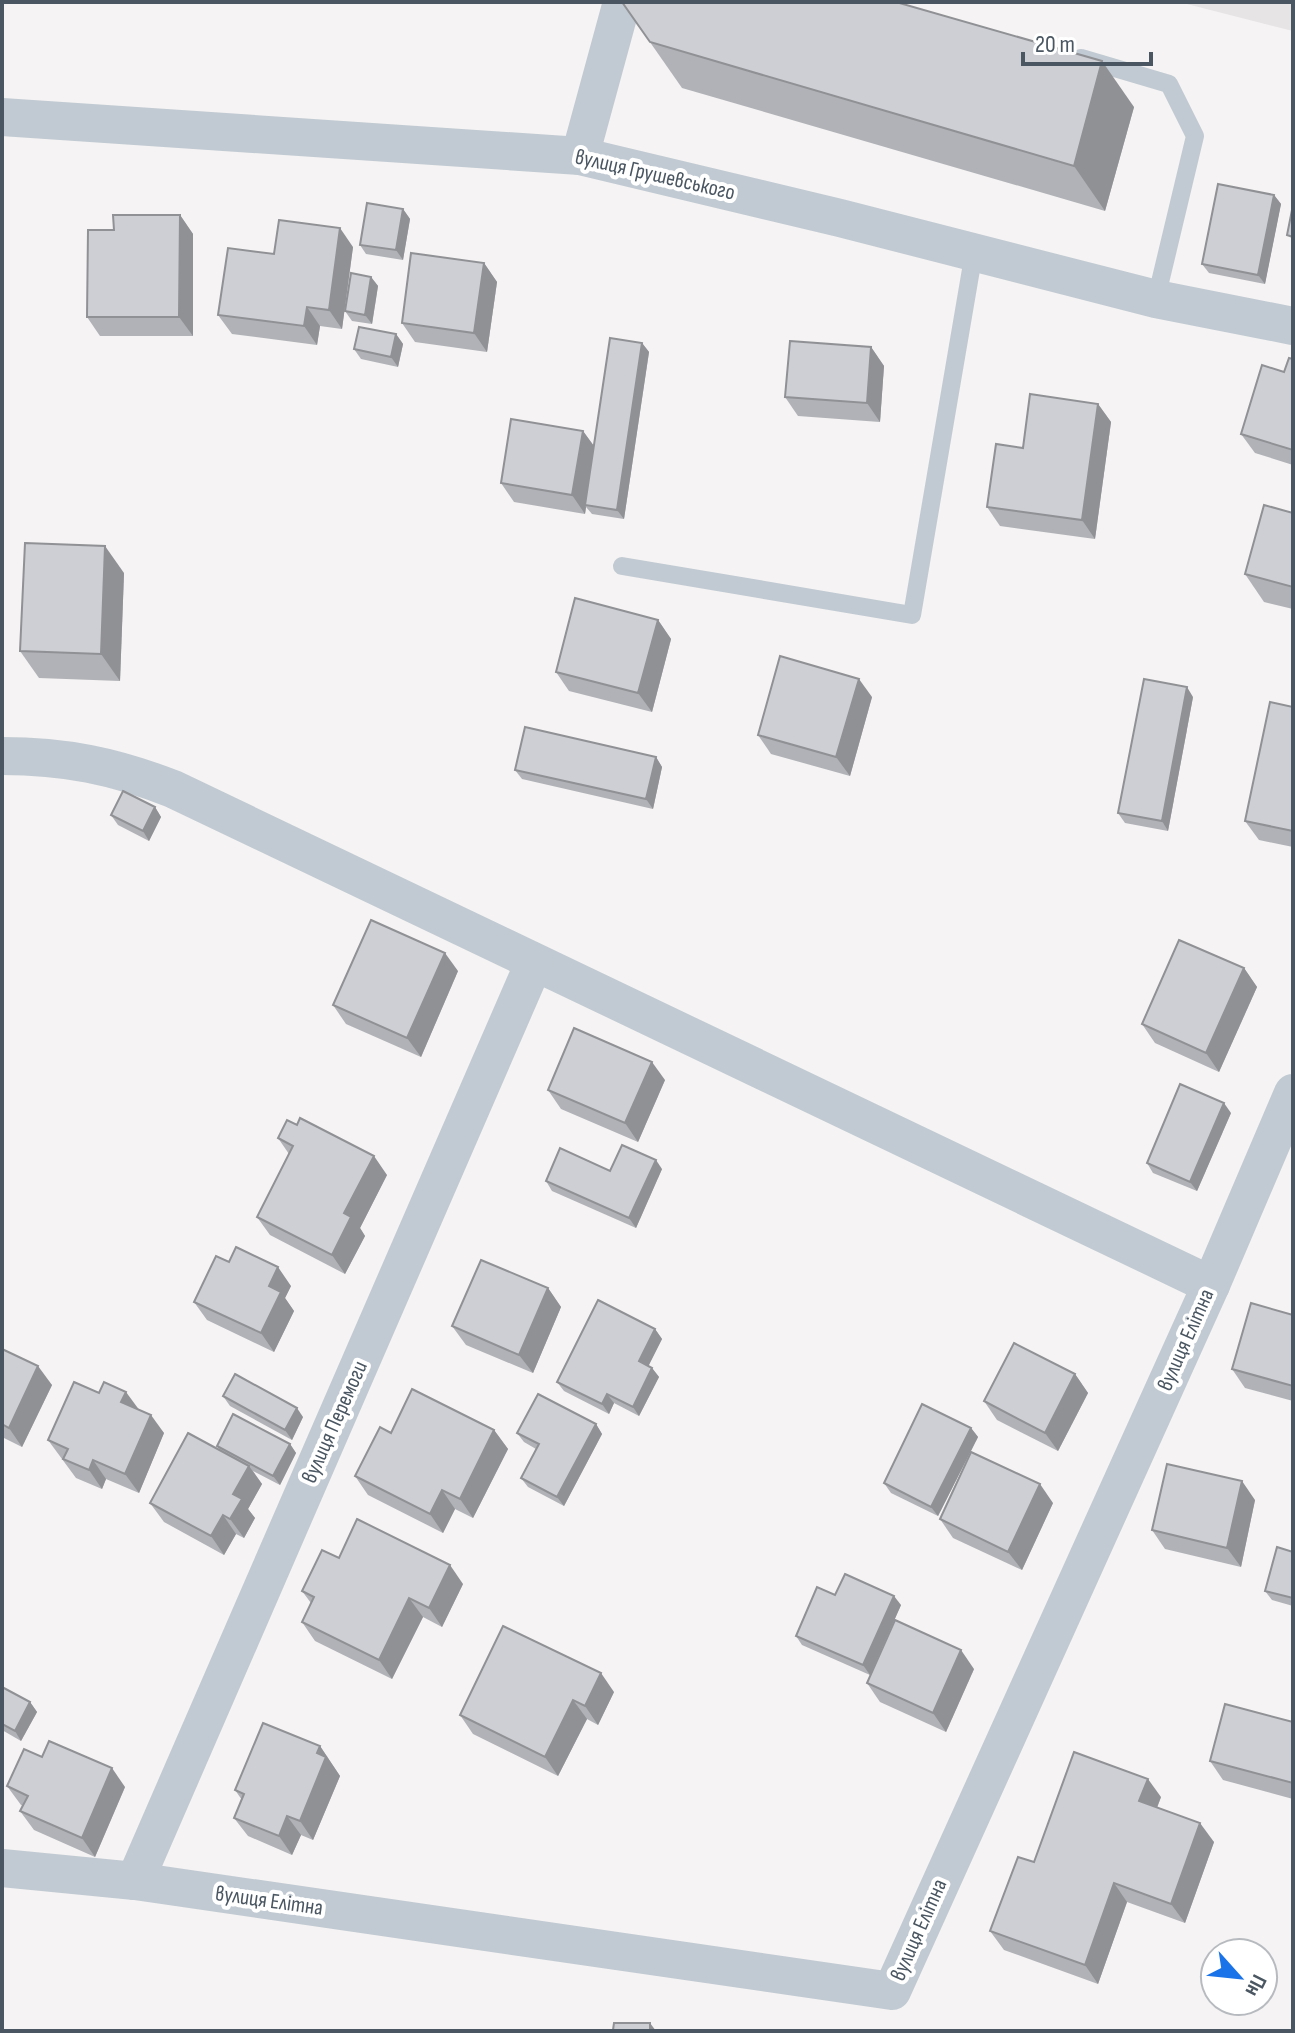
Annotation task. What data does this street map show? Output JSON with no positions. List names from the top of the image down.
{
  "streets": {
    "street": ["вулиця Грушевського", "вулиця Елітна", "вулиця Перемоги"]
  },
  "crossings": [
    ["вулиця Елітна", "вулиця Перемоги"]
  ],
  "scale_bar": "20 m",
  "north": "bottom right"
}
